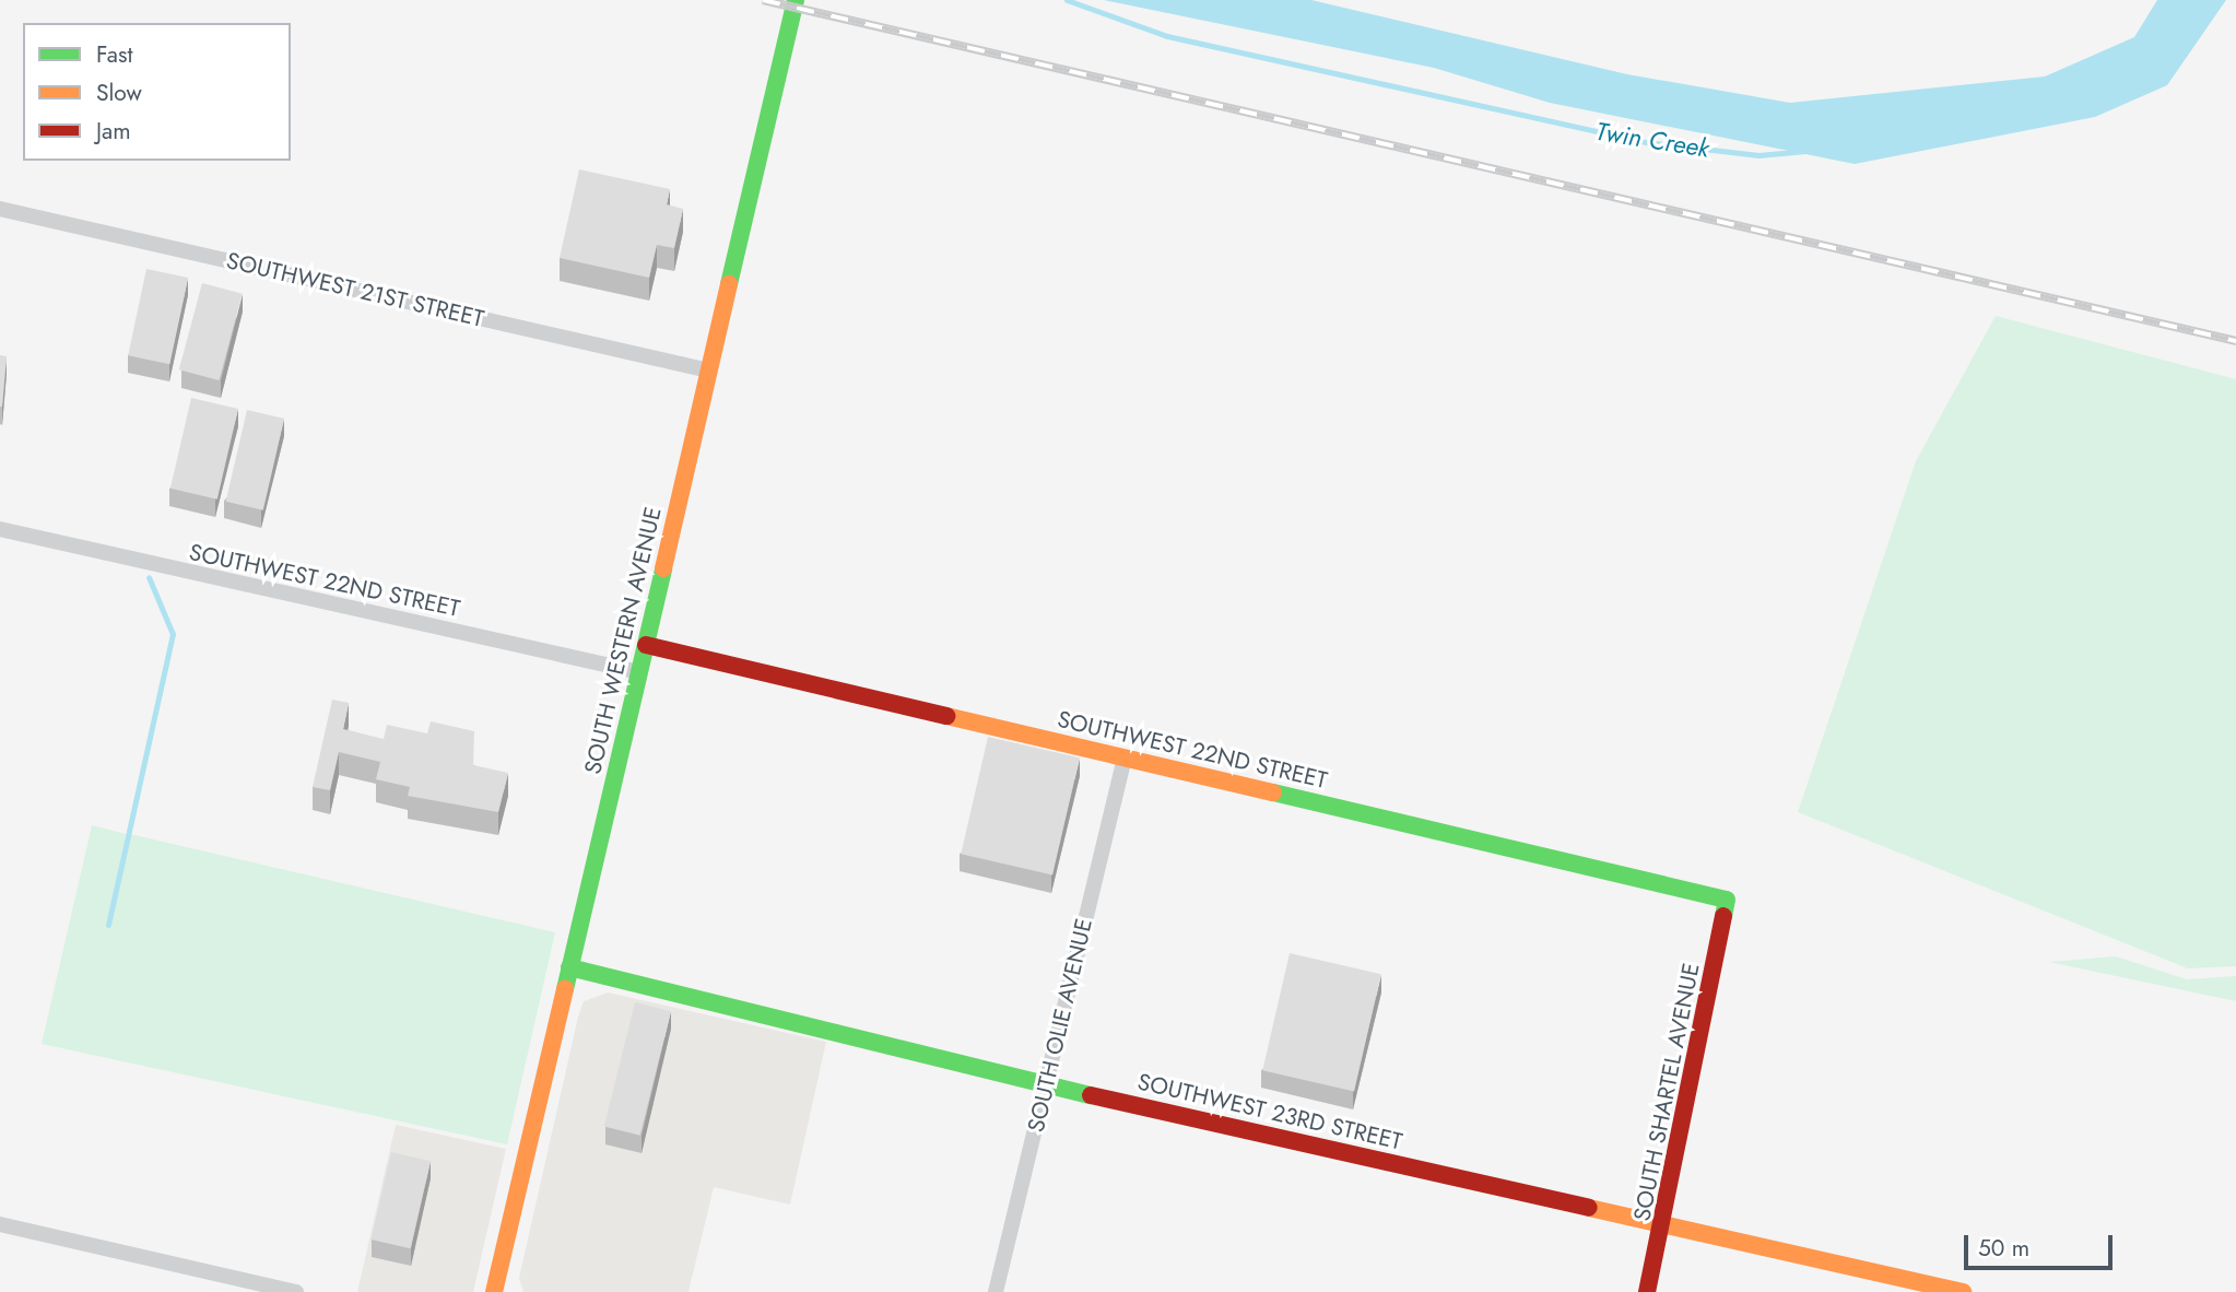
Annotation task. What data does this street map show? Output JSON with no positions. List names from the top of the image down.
{
  "streets": {
    "street": [
      "SOUTHWEST 21ST STREET",
      "SOUTHWEST 22ND STREET",
      "SOUTH WESTERN AVENUE",
      "SOUTH OLIE AVENUE",
      "SOUTH SHARTEL AVENUE",
      "SOUTHWEST 23RD STREET"
    ]
  },
  "crossings": [
    ["SOUTHWEST 21ST STREET", "SOUTH WESTERN AVENUE"],
    ["SOUTHWEST 22ND STREET", "SOUTH WESTERN AVENUE"],
    ["SOUTHWEST 22ND STREET", "SOUTH OLIE AVENUE"],
    ["SOUTHWEST 22ND STREET", "SOUTH SHARTEL AVENUE"],
    ["SOUTH WESTERN AVENUE", "SOUTHWEST 23RD STREET"],
    ["SOUTH OLIE AVENUE", "SOUTHWEST 23RD STREET"],
    ["SOUTH SHARTEL AVENUE", "SOUTHWEST 23RD STREET"]
  ],
  "water": ["Twin Creek"],
  "legend": ["Fast", "Slow", "Jam"],
  "scale_bar": "50 m"
}
